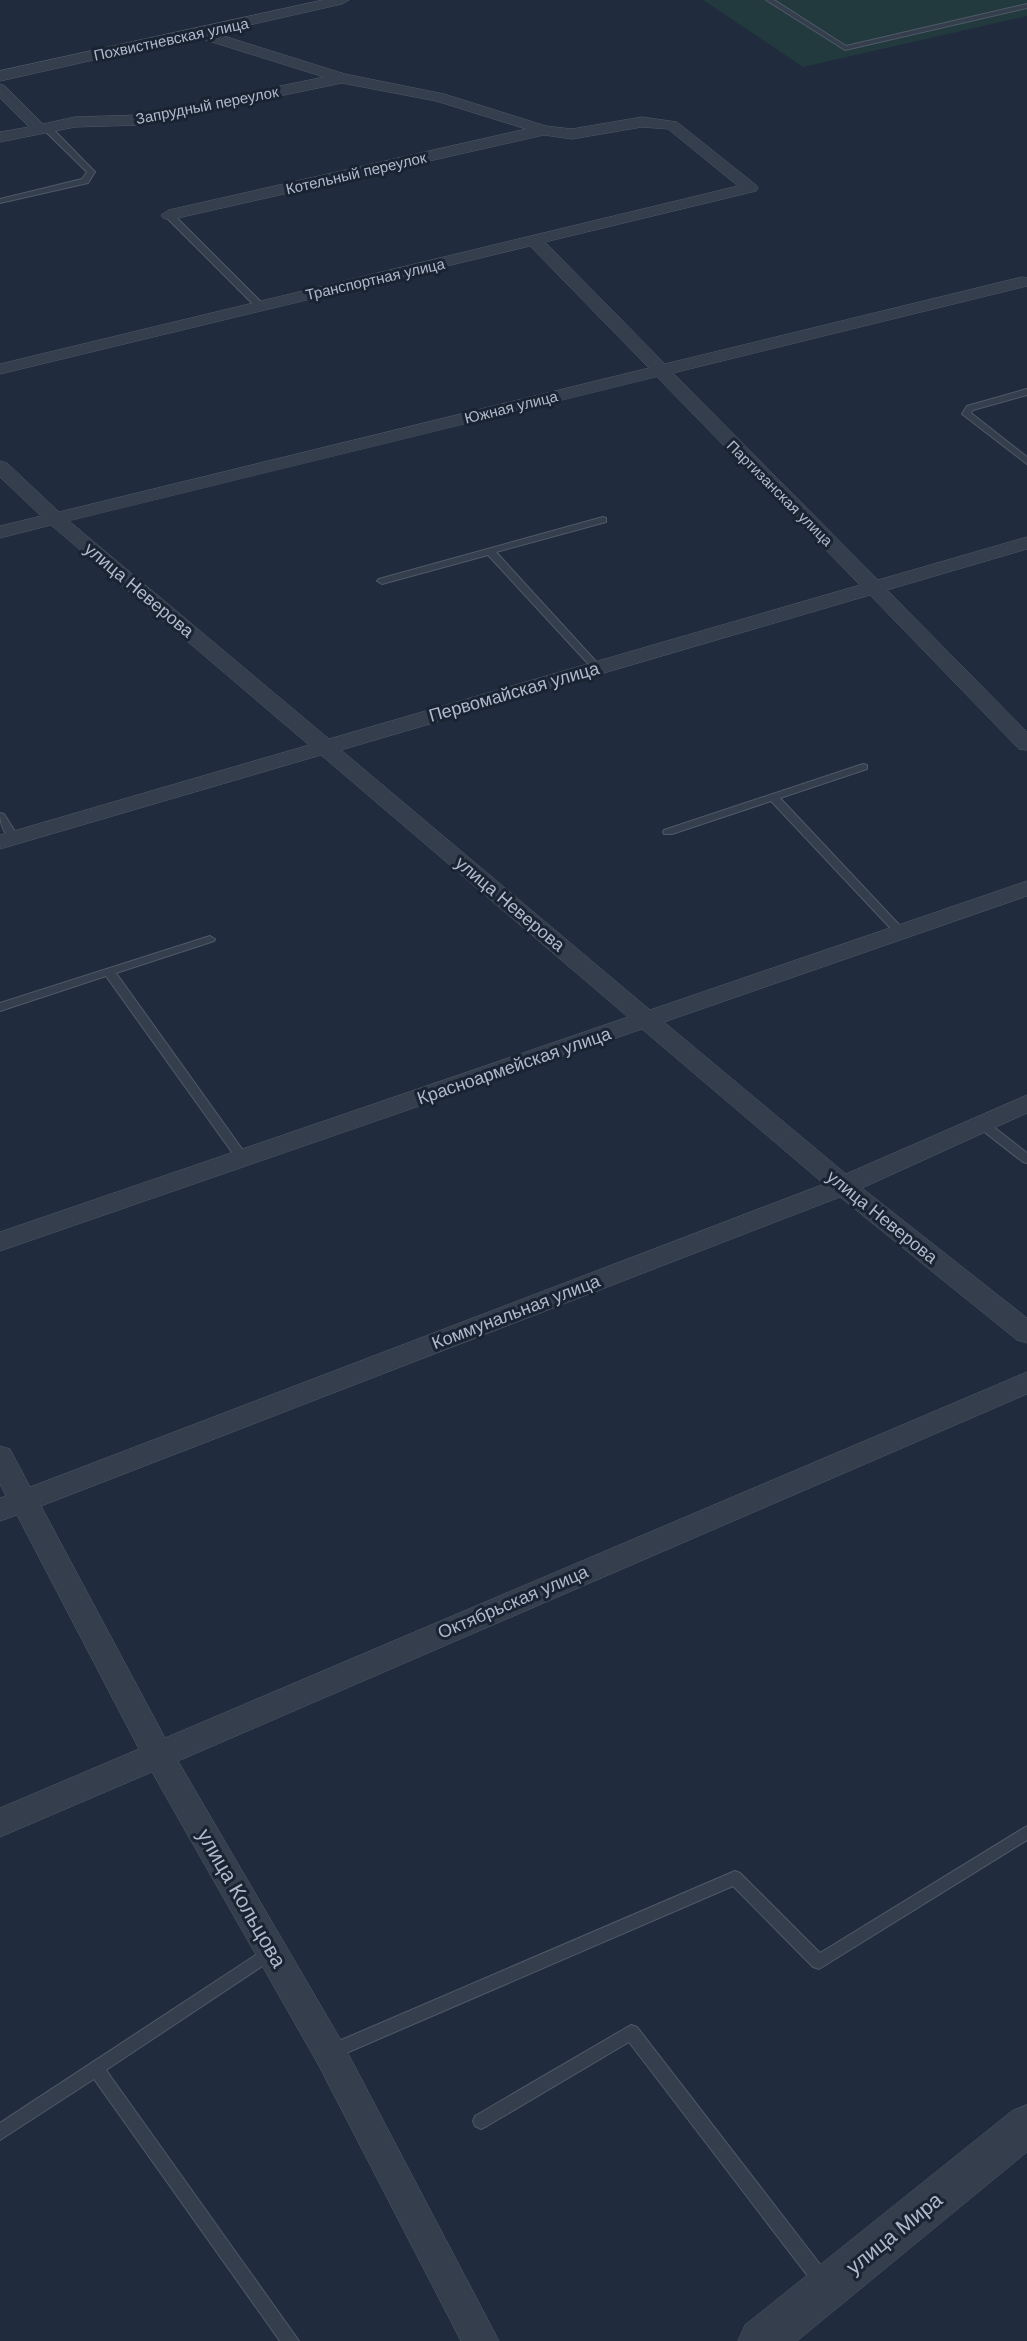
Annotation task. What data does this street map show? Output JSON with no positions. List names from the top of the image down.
{
  "streets": {
    "street": [
      "Похвистневская улица",
      "Запрудный переулок",
      "Котельный переулок",
      "Транспортная улица",
      "Южная улица",
      "Партизанская улица",
      "улица Неверова",
      "Первомайская улица",
      "Красноармейская улица",
      "Коммунальная улица",
      "Октябрьская улица",
      "улица Кольцова",
      "улица Мира"
    ]
  },
  "crossings": [
    ["Котельный переулок", "Транспортная улица"],
    ["Транспортная улица", "Партизанская улица"],
    ["Южная улица", "Партизанская улица"],
    ["Южная улица", "улица Неверова"],
    ["Партизанская улица", "Первомайская улица"],
    ["улица Неверова", "Первомайская улица"],
    ["улица Неверова", "Красноармейская улица"],
    ["улица Неверова", "Коммунальная улица"],
    ["Коммунальная улица", "улица Кольцова"],
    ["Октябрьская улица", "улица Кольцова"]
  ]
}
